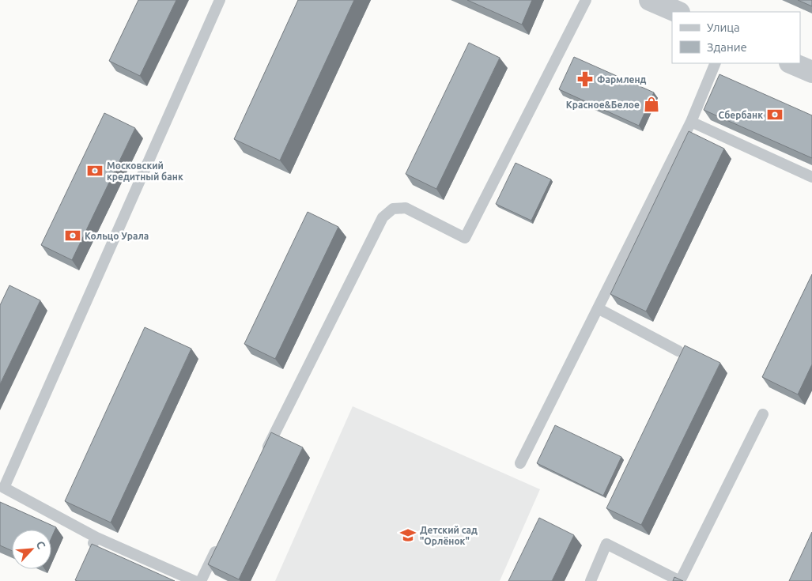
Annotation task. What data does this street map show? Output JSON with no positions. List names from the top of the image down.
{
  "places": {
    "pharmacy": ["Фармленд"],
    "shop": ["Красное&Белое"],
    "bank": ["Сбербанк", "Московский кредитный банк", "Кольцо Урала"],
    "school or university": ["Детский сад \"Орлёнок\""]
  },
  "legend": ["Улица", "Здание"],
  "north": "top right"
}
